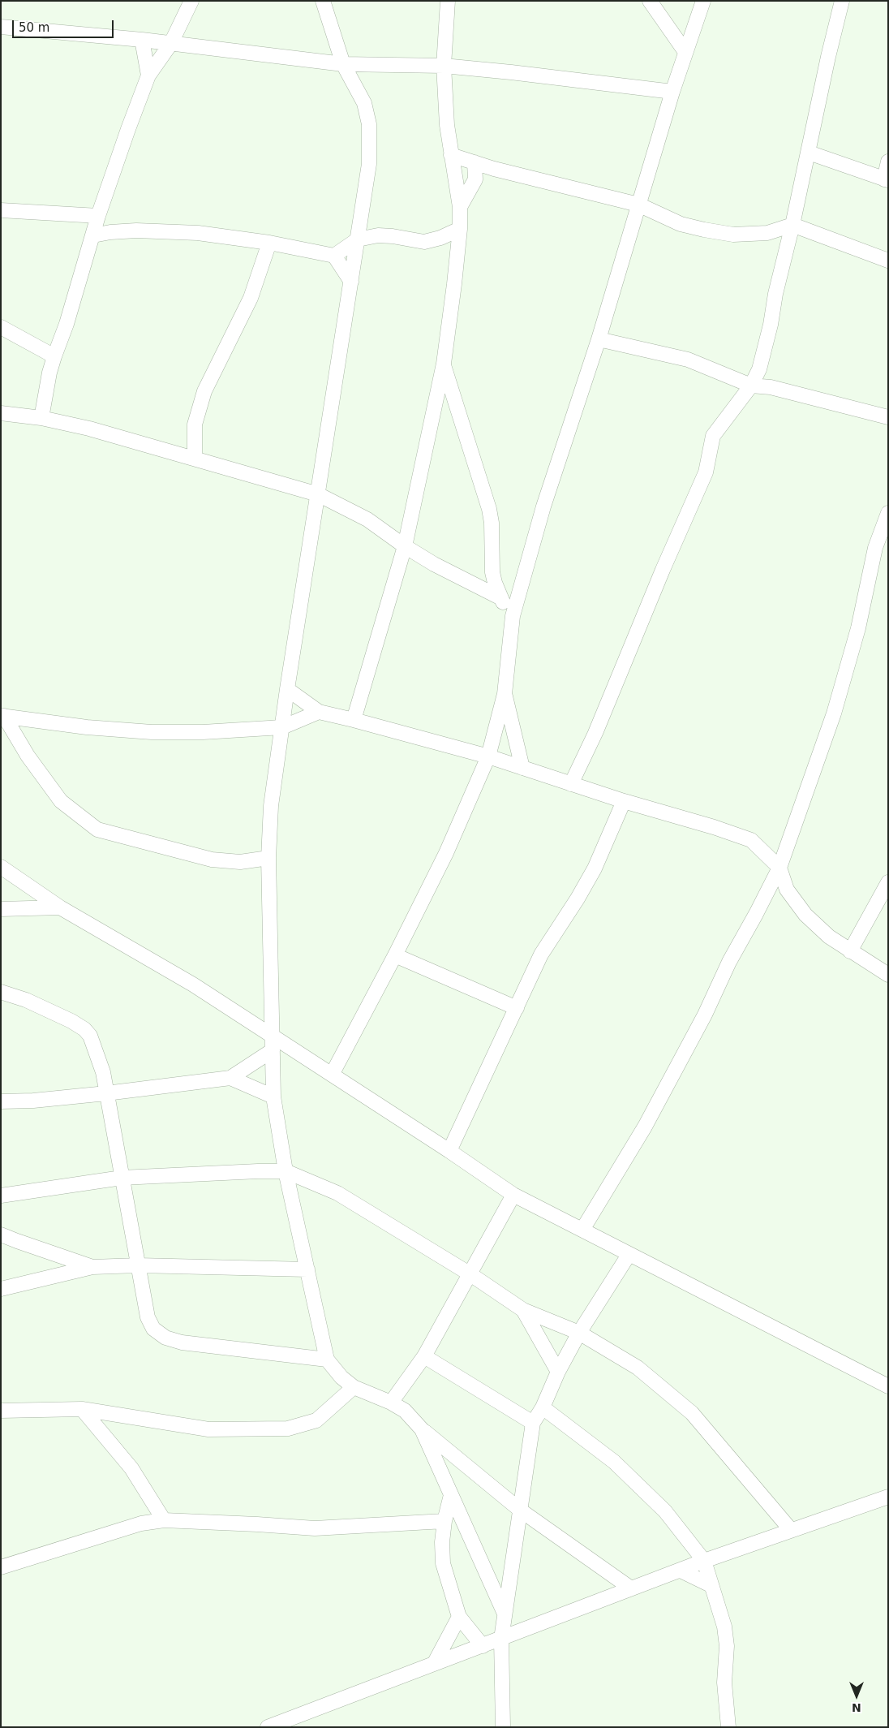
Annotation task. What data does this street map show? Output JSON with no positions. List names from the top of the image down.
{
  "scale_bar": "50 m",
  "north": "bottom"
}
